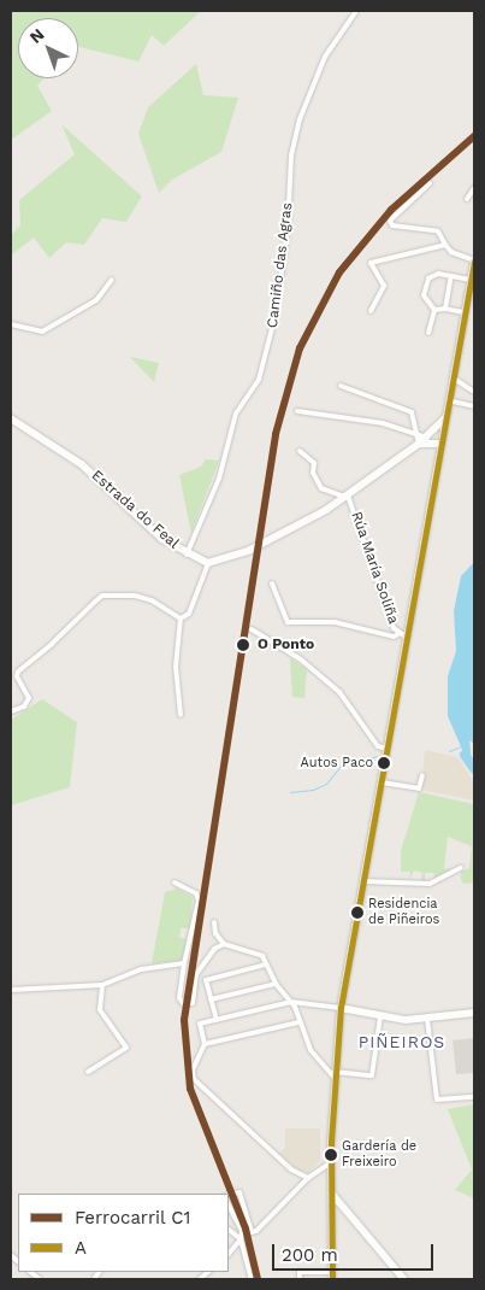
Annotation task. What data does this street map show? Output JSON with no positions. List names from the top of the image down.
{
  "streets": {
    "main road": ["Estrada do Feal"],
    "street": ["Camiño das Agras", "Rúa María Soliña"]
  },
  "crossings": [
    ["Camiño das Agras", "Estrada do Feal"]
  ],
  "districts": ["PIÑEIROS"],
  "places": [
    "O Ponto",
    "Autos Paco",
    "Residencia de Piñeiros",
    "Gardería de Freixeiro"
  ],
  "lines": ["rail line C1", "transit line A"],
  "legend": ["Ferrocarril C1", "A"],
  "scale_bar": "200 m",
  "north": "top left"
}
